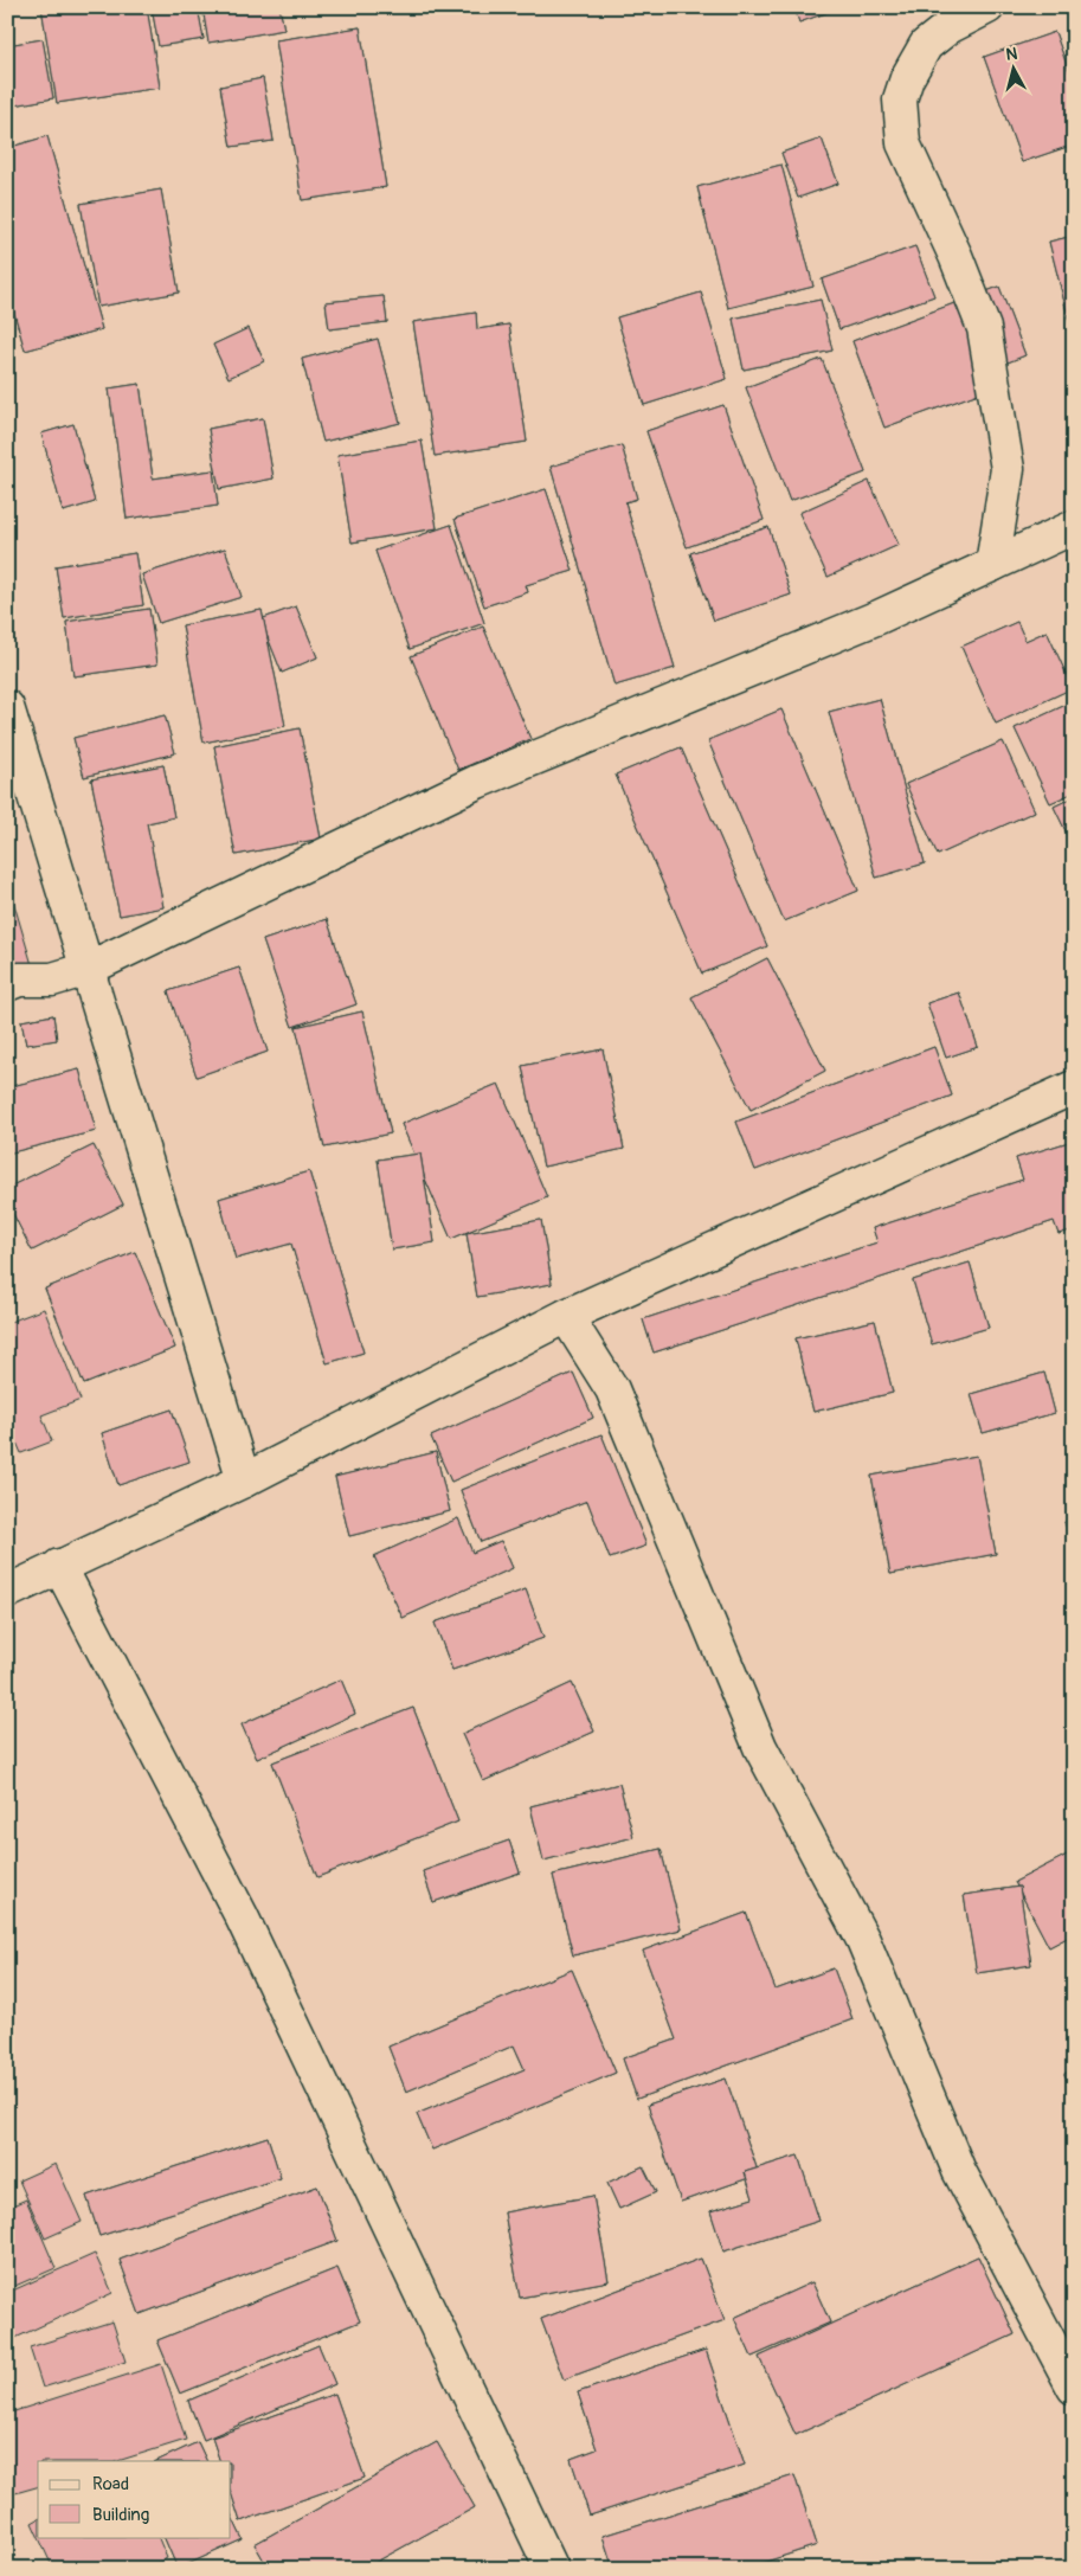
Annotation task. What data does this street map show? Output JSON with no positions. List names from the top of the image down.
{
  "legend": ["Road", "Building"],
  "north": "top"
}
